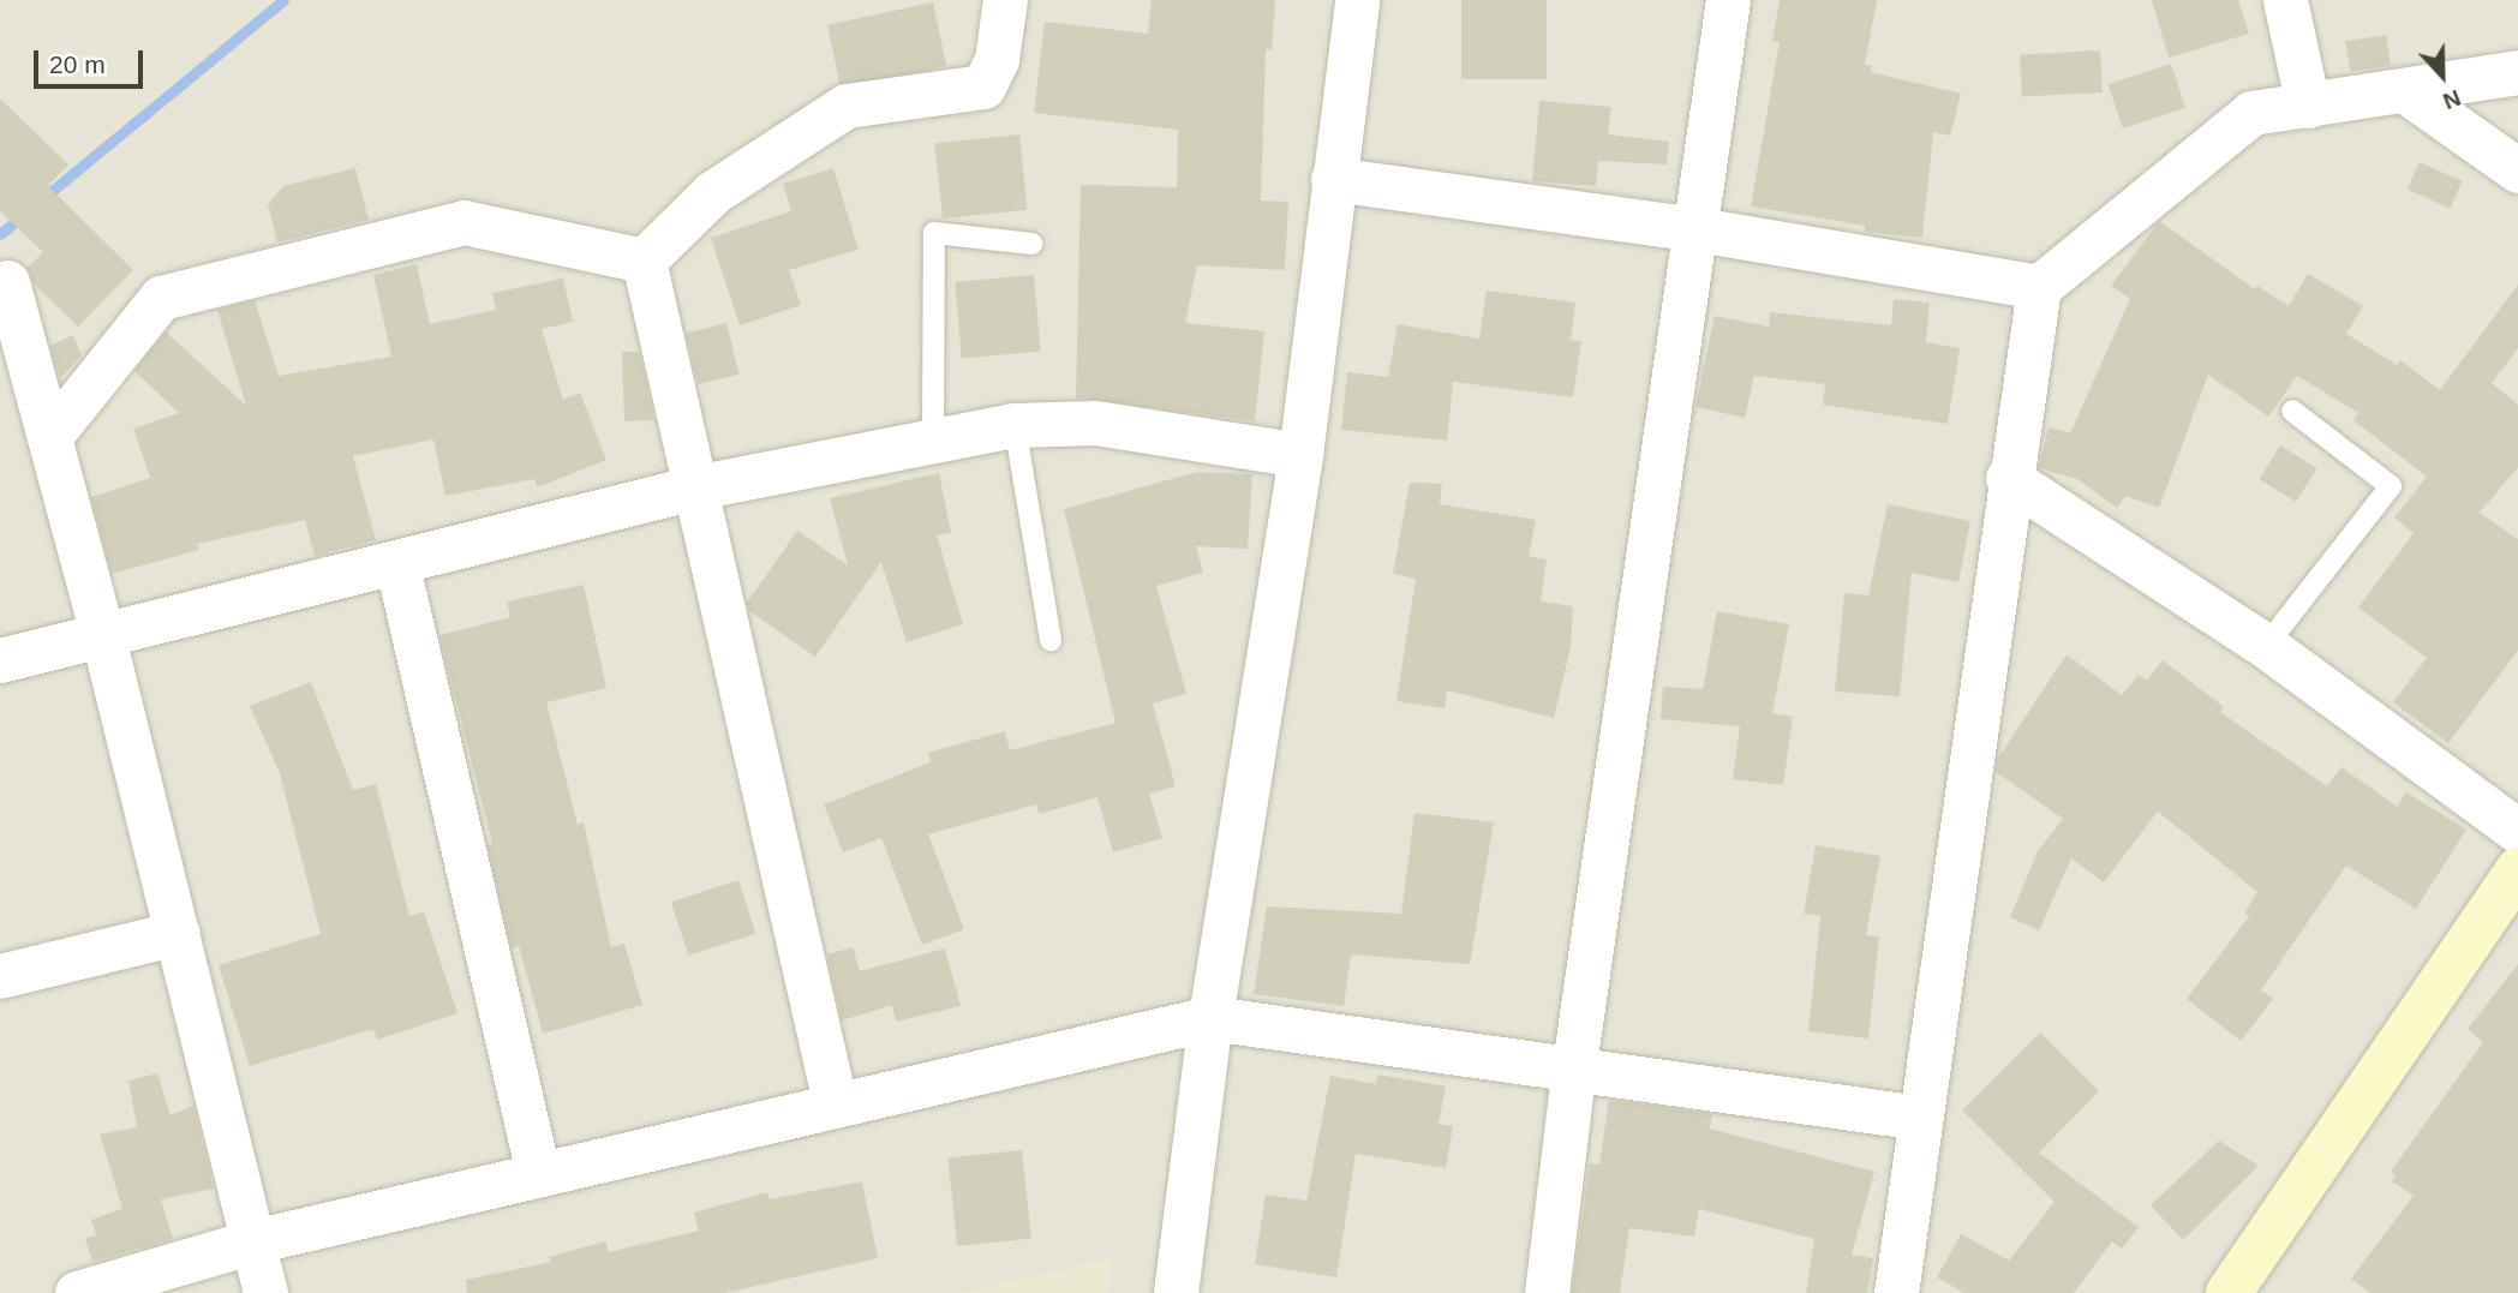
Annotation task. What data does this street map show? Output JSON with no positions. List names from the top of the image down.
{
  "scale_bar": "20 m",
  "north": "bottom"
}
